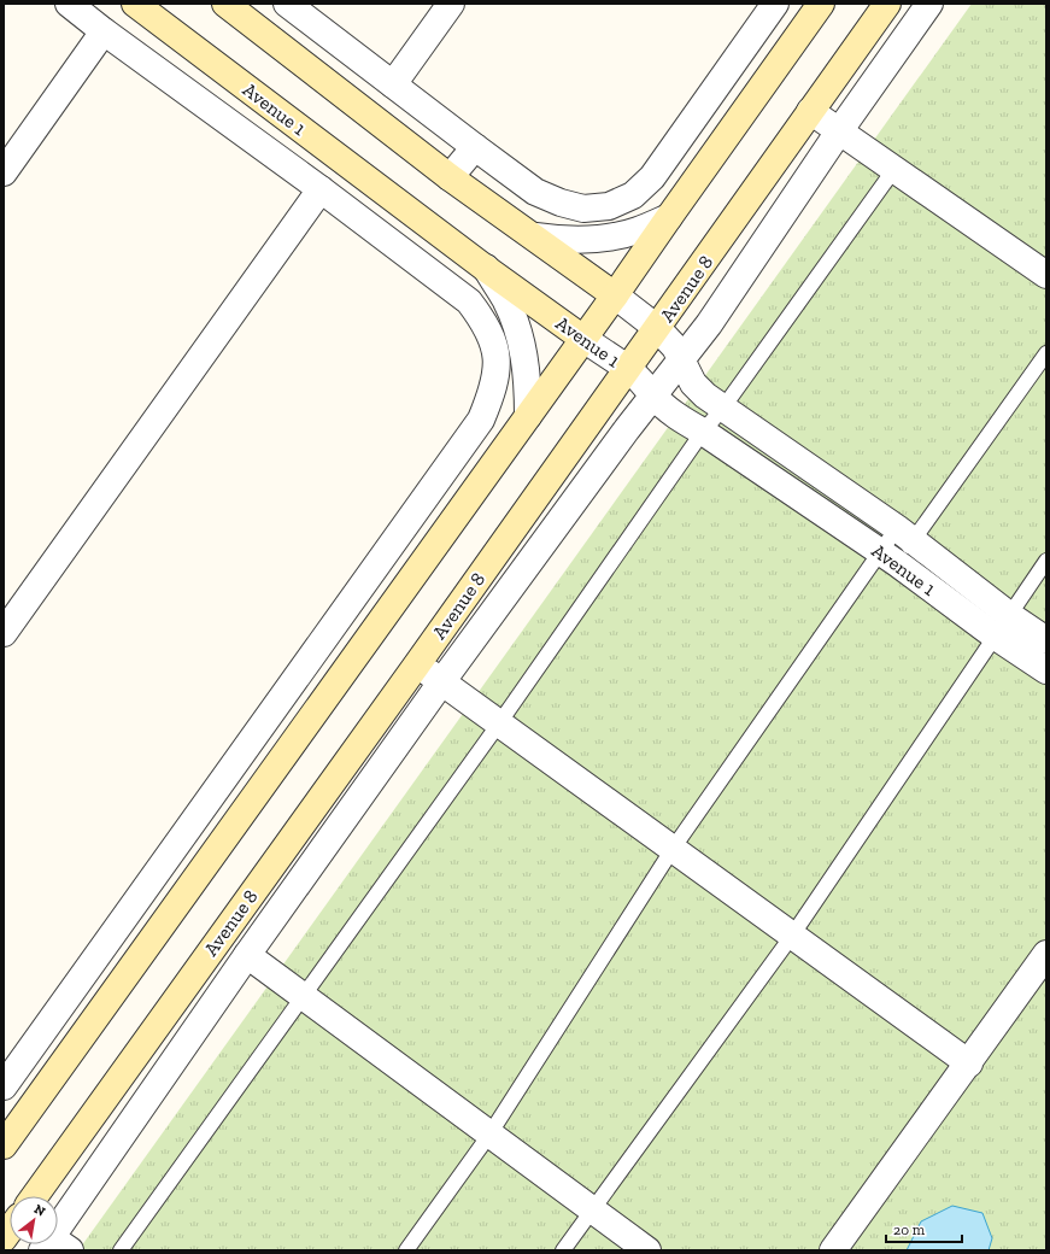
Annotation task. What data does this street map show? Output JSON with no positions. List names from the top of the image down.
{
  "streets": {
    "main road": ["Avenue 1", "Avenue 8"]
  },
  "crossings": [
    ["Avenue 1", "Avenue 8"]
  ],
  "scale_bar": "20 m",
  "north": "top right"
}
